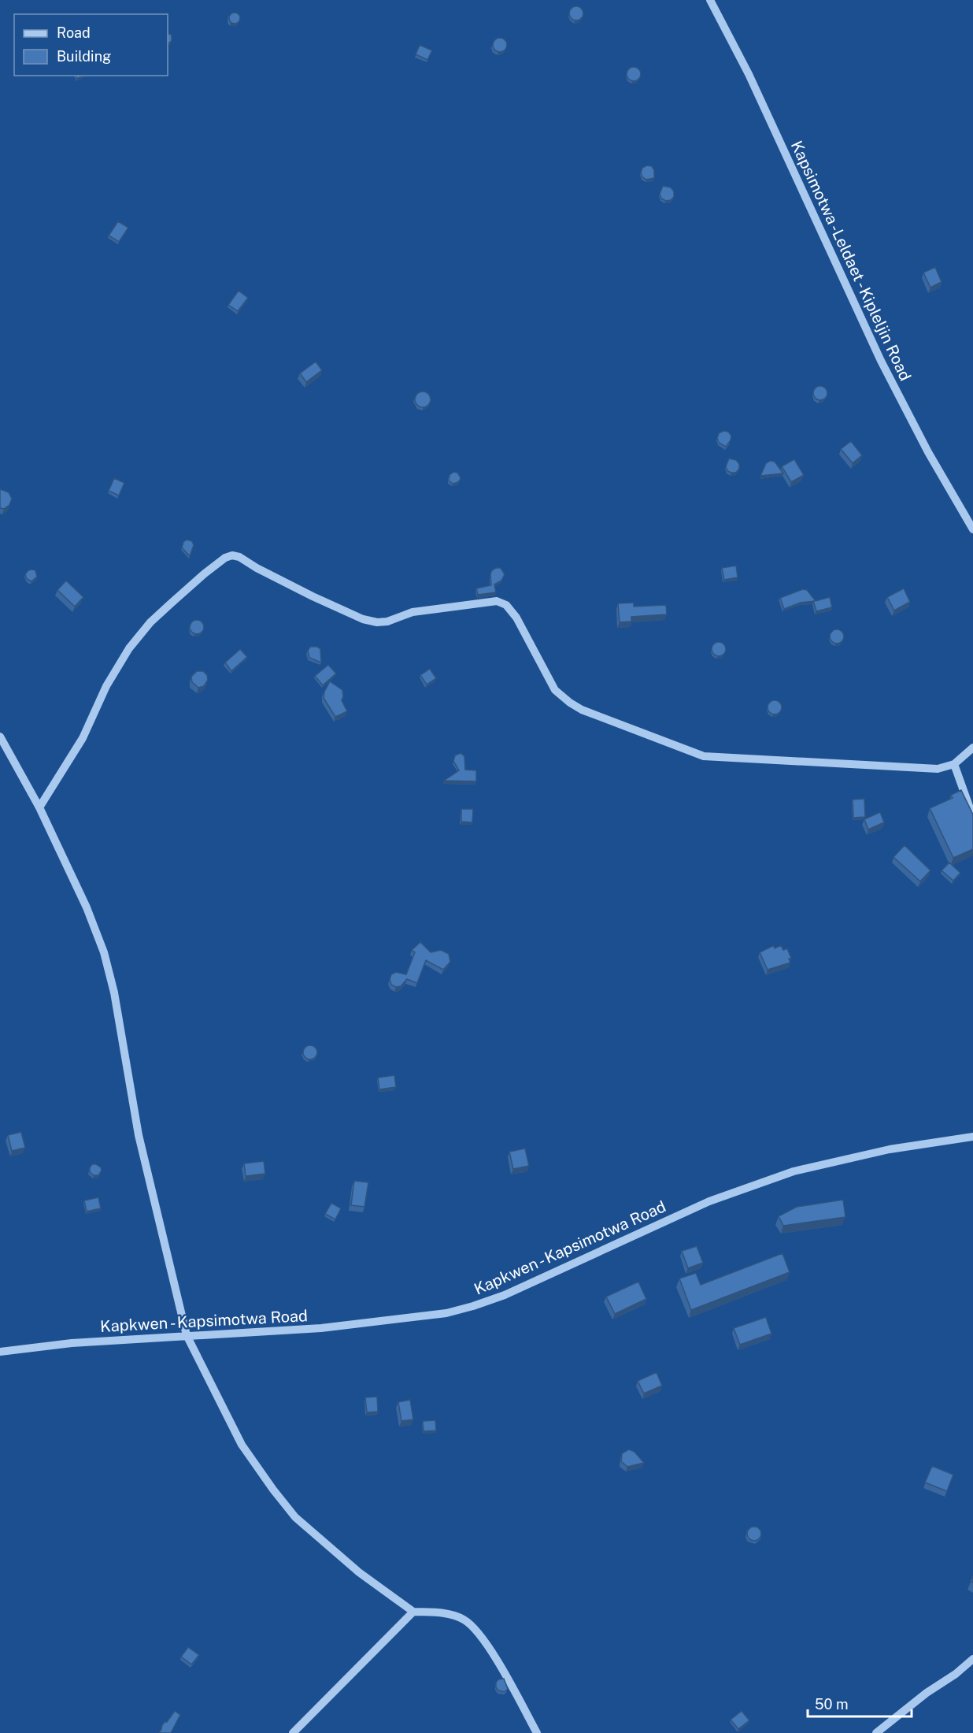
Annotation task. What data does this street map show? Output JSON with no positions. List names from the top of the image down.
{
  "streets": {
    "street": ["Kapsimotwa -Leldaet - Kipleljin Road", "Kapkwen - Kapsimotwa Road"]
  },
  "legend": ["Road", "Building"],
  "scale_bar": "50 m"
}
